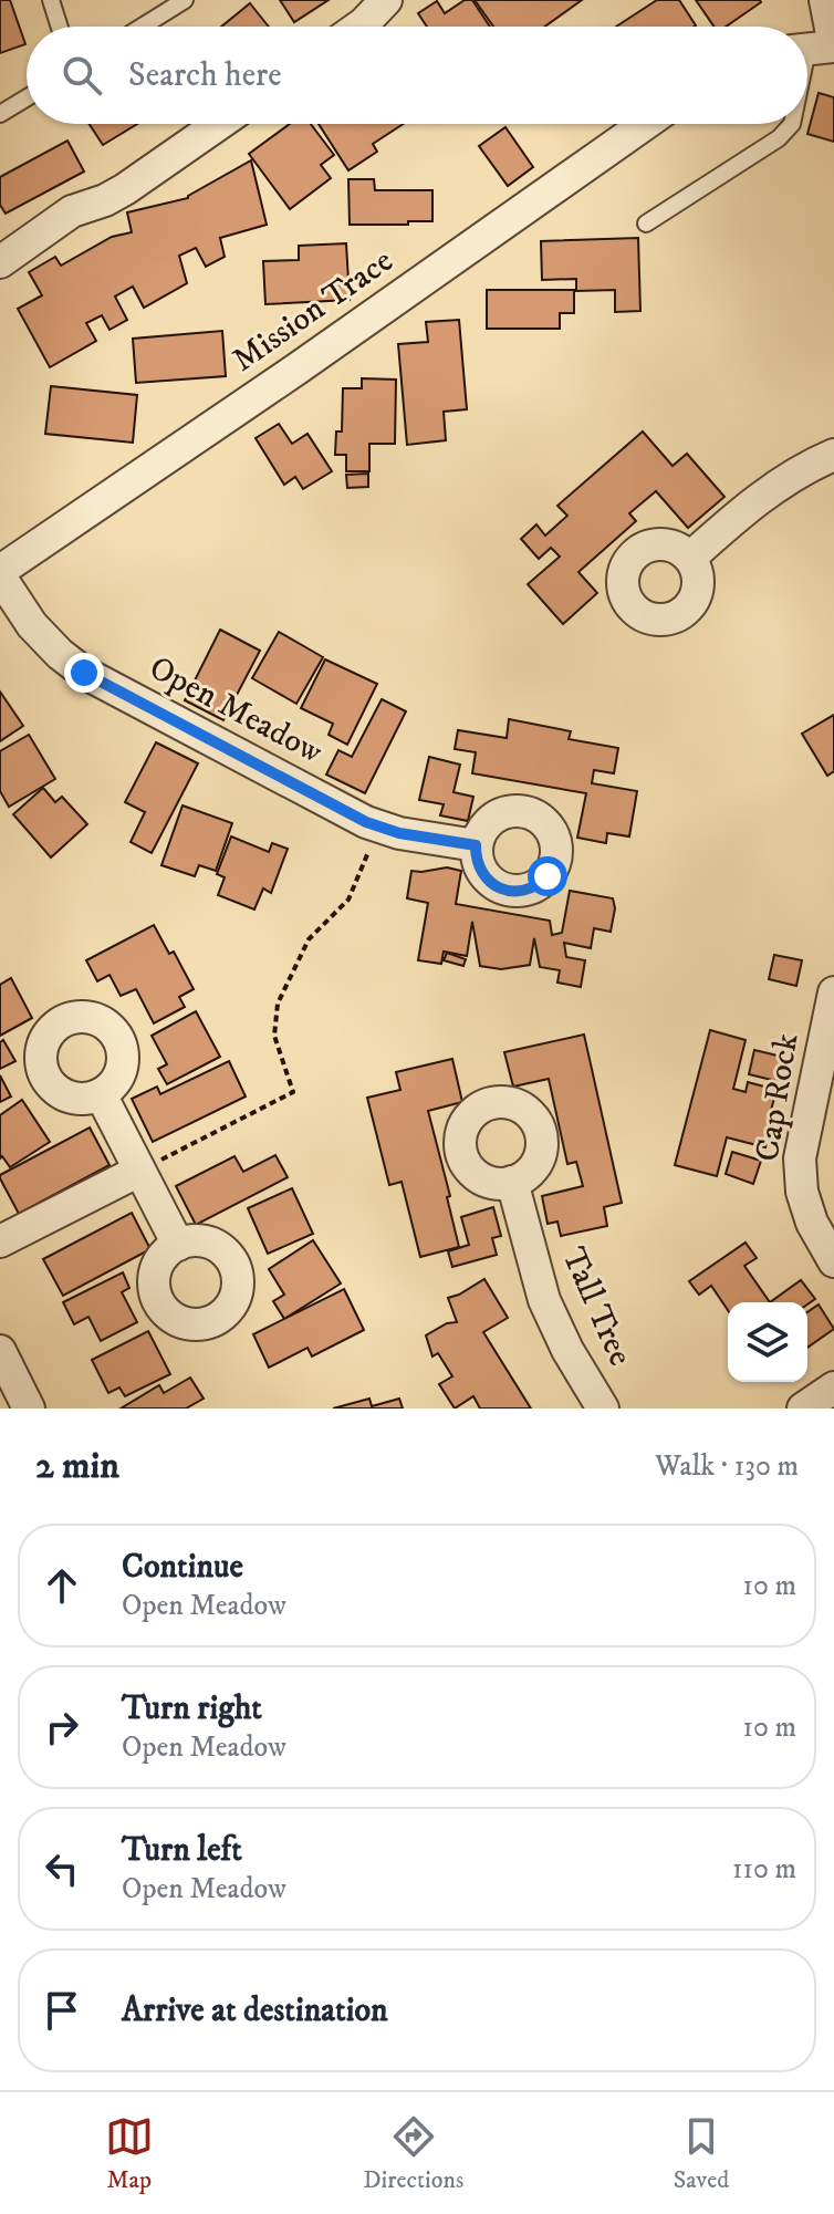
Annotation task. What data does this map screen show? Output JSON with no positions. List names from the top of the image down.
{
  "streets": {
    "street": [
      "Mission Trace",
      "Open Meadow",
      "Cap Rock",
      "Tall Tree"
    ]
  },
  "crossings": [
    ["Mission Trace", "Open Meadow"]
  ],
  "page": {
    "search": "Search here",
    "heading": ["2 min", "Walk · 130 m"],
    "list": [
      ["Continue", "Open Meadow", "10 m"],
      ["Turn right", "Open Meadow", "10 m"],
      ["Turn left", "Open Meadow", "110 m"],
      "Arrive at destination"
    ],
    "nav": ["Map", "Directions", "Saved"]
  }
}
